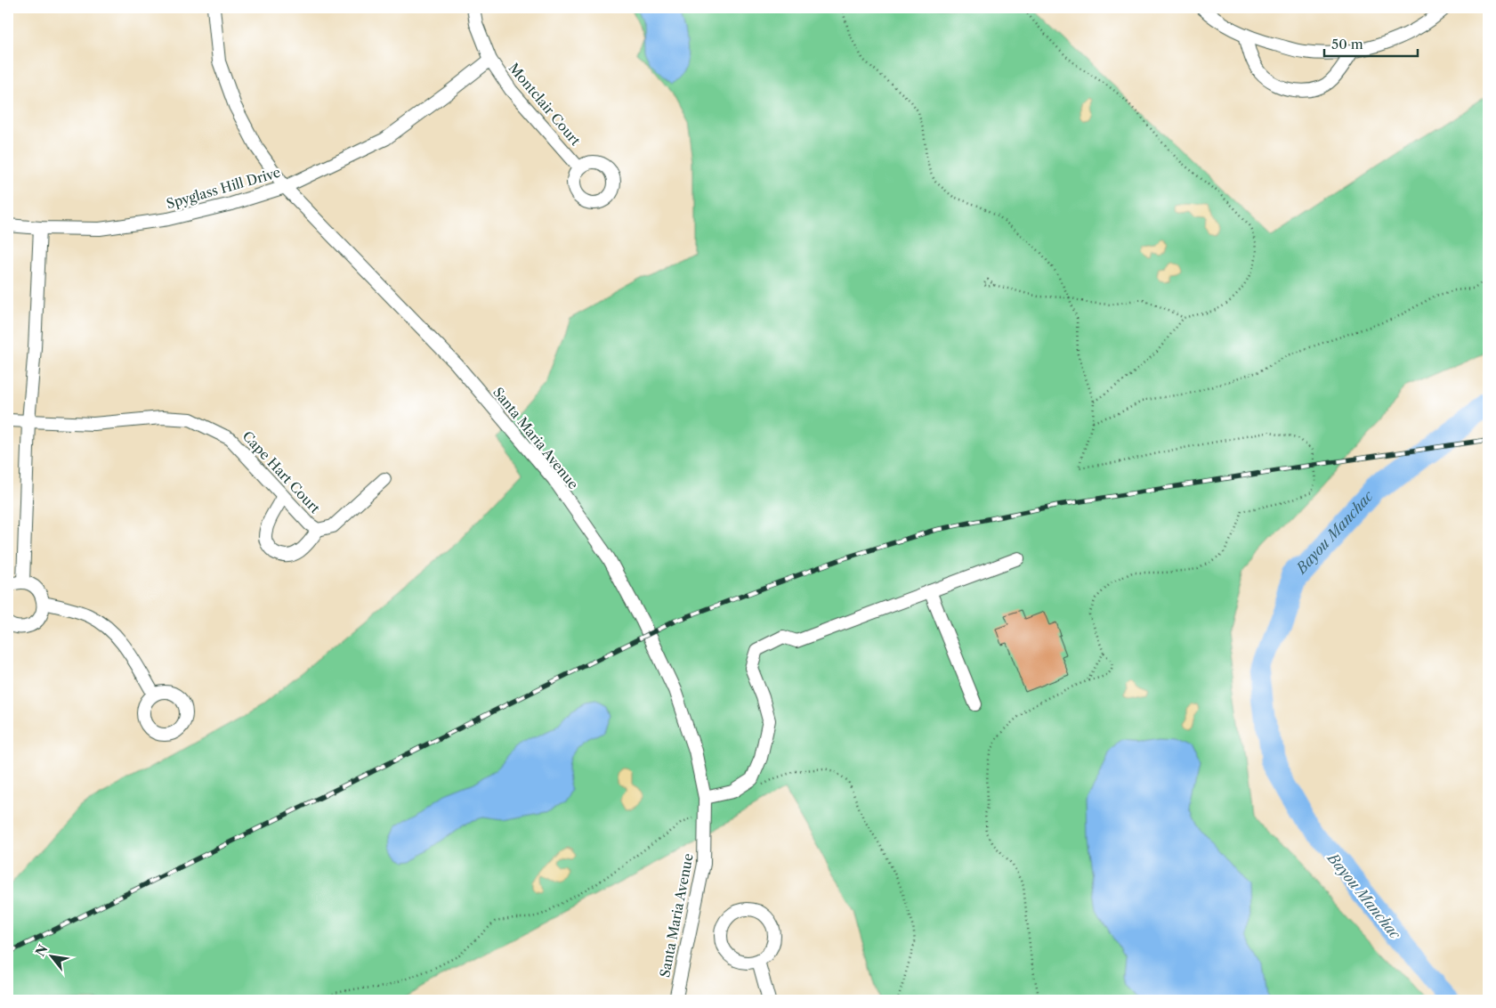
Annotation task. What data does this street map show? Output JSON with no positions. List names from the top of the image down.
{
  "streets": {
    "street": [
      "Montclair Court",
      "Spyglass Hill Drive",
      "Santa Maria Avenue",
      "Cape Hart Court"
    ]
  },
  "crossings": [
    ["Montclair Court", "Spyglass Hill Drive"],
    ["Spyglass Hill Drive", "Santa Maria Avenue"]
  ],
  "water": ["Bayou Manchac"],
  "scale_bar": "50 m",
  "north": "top left"
}
